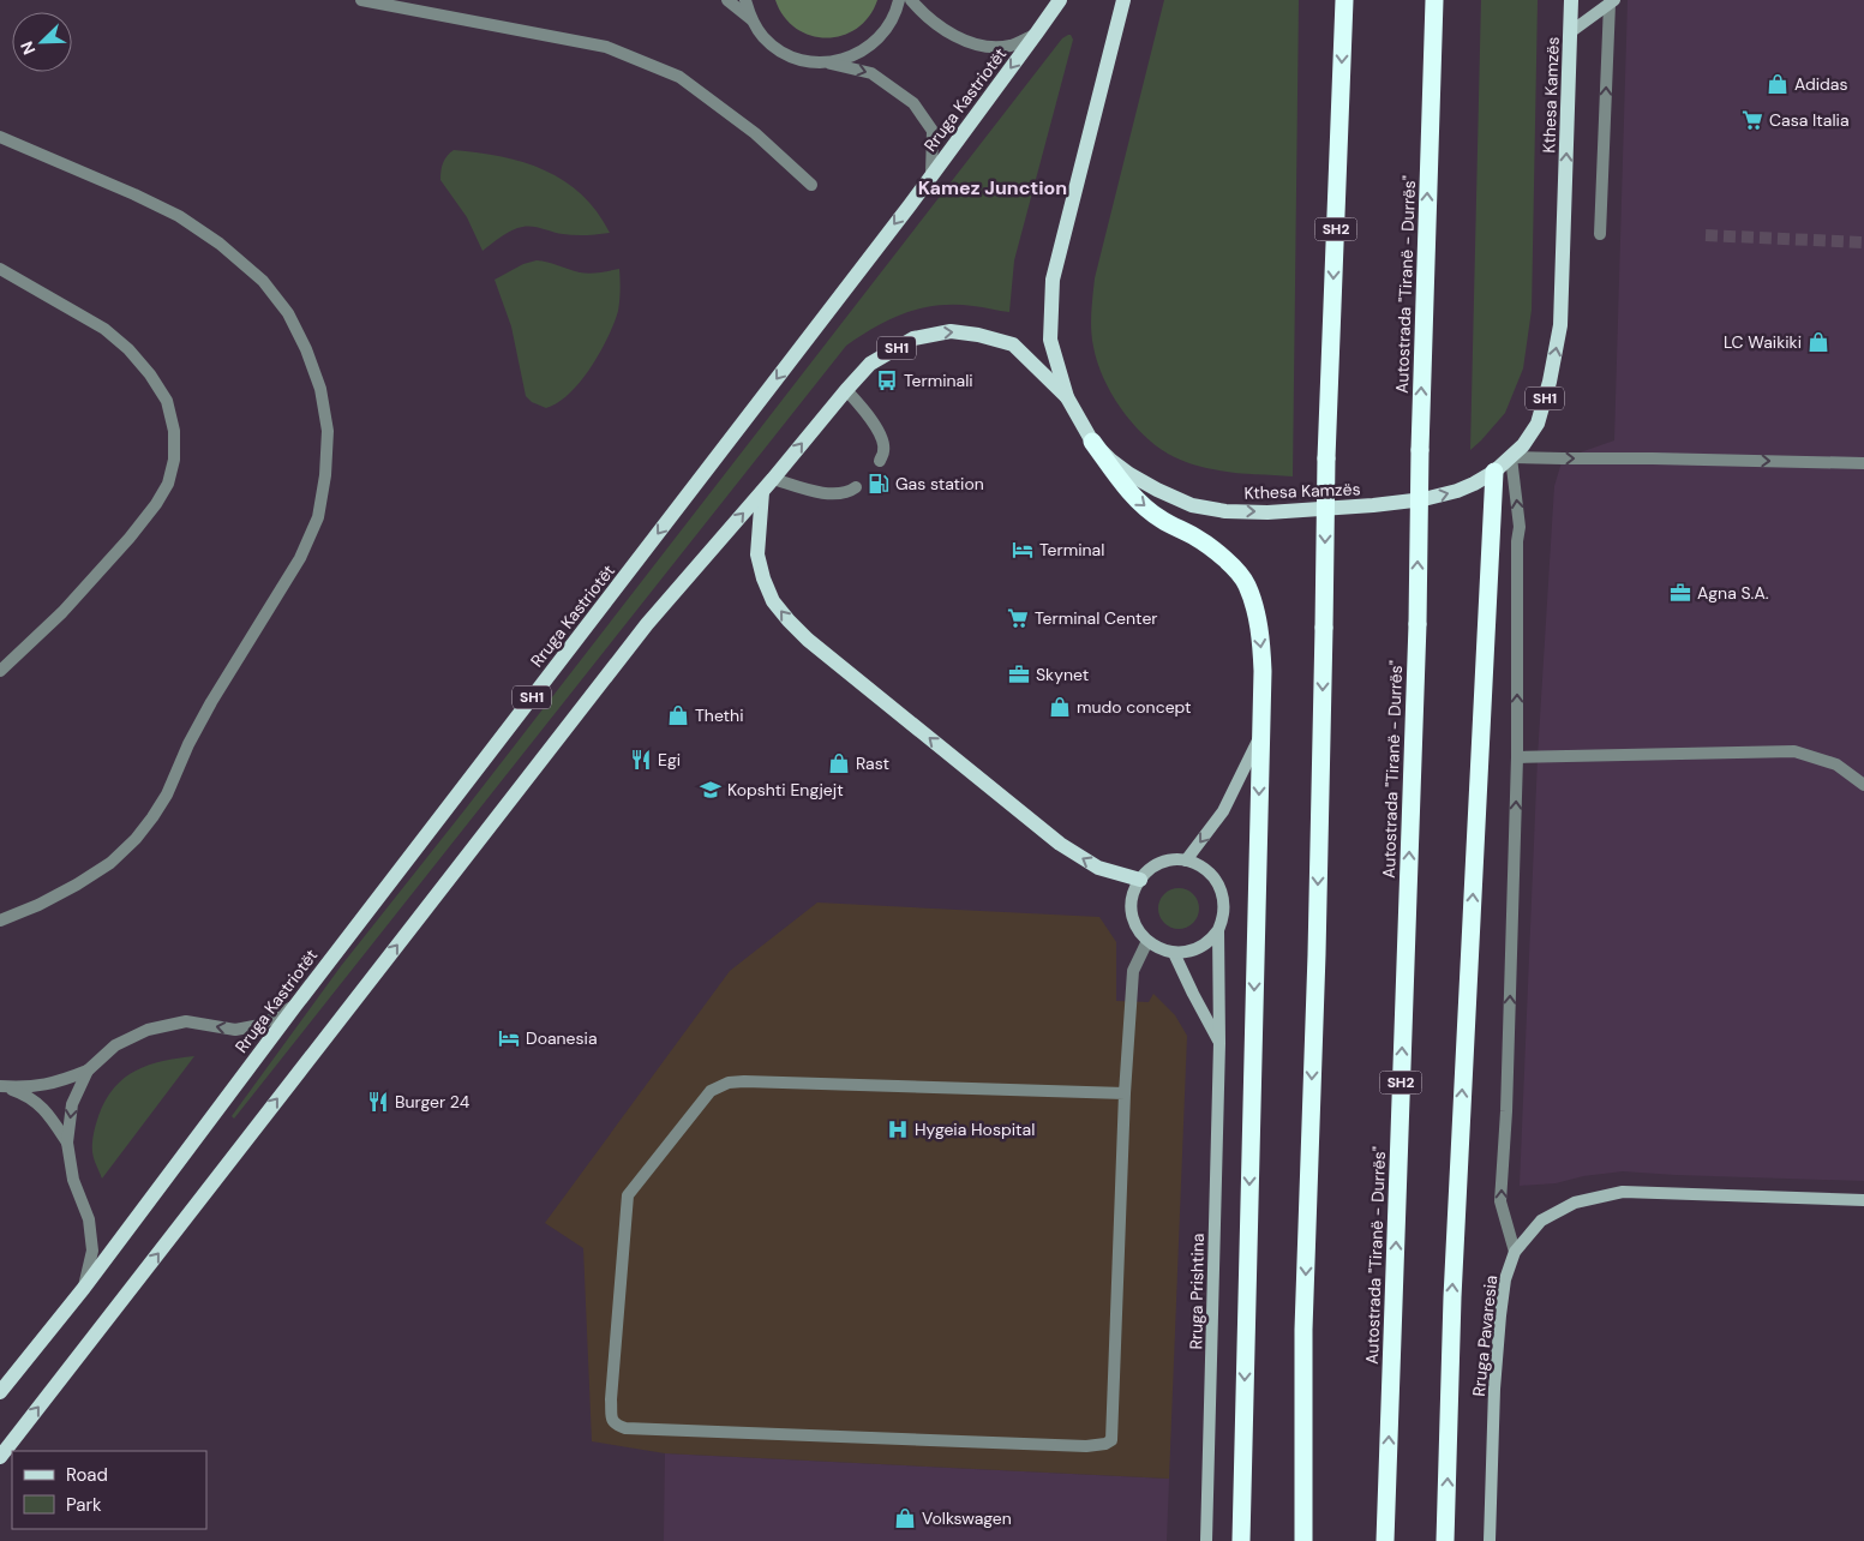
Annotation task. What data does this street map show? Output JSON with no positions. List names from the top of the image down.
{
  "streets": {
    "highway": ["SH2", "Autostrada \"Tiranë - Durrës\""],
    "main road": [
      "Kthesa Kamzës",
      "Rruga Kastriotët",
      "SH1",
      "Rruga Prishtina",
      "Rruga Pavaresia"
    ]
  },
  "crossings": [
    ["Kthesa Kamzës", "SH1"]
  ],
  "districts": ["Kamez Junction"],
  "places": {
    "shop": [
      "Adidas",
      "LC Waikiki",
      "mudo concept",
      "Thethi",
      "Rast",
      "Volkswagen"
    ],
    "supermarket": ["Casa Italia", "Terminal Center"],
    "bus stop": ["Terminali"],
    "fuel station": ["Gas station"],
    "hotel": ["Terminal", "Doanesia"],
    "office": ["Agna S.A.", "Skynet"],
    "restaurant": ["Egi", "Burger 24"],
    "school or university": ["Kopshti Engjejt"],
    "hospital": ["Hygeia Hospital"]
  },
  "legend": ["Road", "Park"],
  "north": "bottom left"
}
